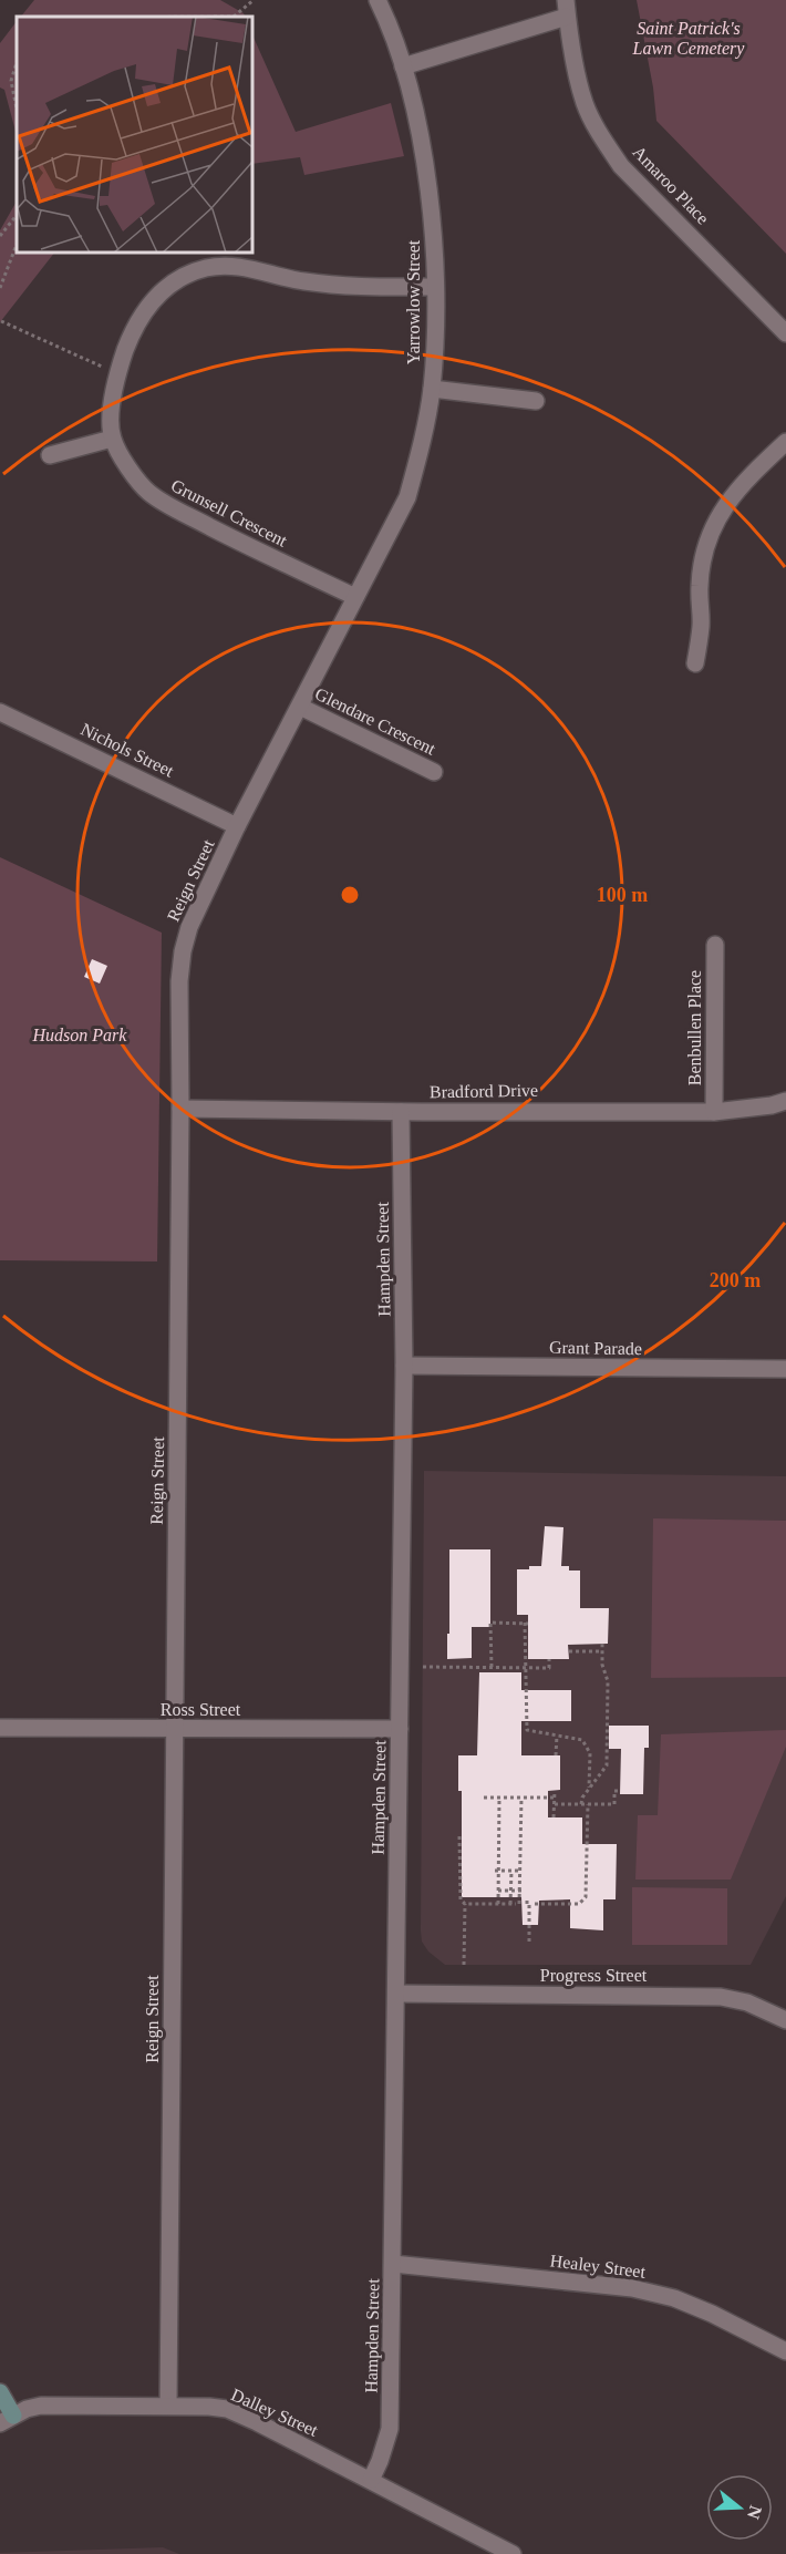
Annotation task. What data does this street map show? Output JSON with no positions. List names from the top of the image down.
{
  "streets": {
    "street": [
      "Amaroo Place",
      "Yarrowlow Street",
      "Grunsell Crescent",
      "Glendare Crescent",
      "Nichols Street",
      "Reign Street",
      "Benbullen Place",
      "Bradford Drive",
      "Hampden Street",
      "Grant Parade",
      "Ross Street",
      "Progress Street",
      "Healey Street",
      "Dalley Street"
    ]
  },
  "crossings": [
    ["Yarrowlow Street", "Grunsell Crescent"],
    ["Yarrowlow Street", "Reign Street"],
    ["Grunsell Crescent", "Reign Street"],
    ["Glendare Crescent", "Reign Street"],
    ["Nichols Street", "Reign Street"],
    ["Reign Street", "Bradford Drive"],
    ["Reign Street", "Ross Street"],
    ["Reign Street", "Dalley Street"],
    ["Benbullen Place", "Bradford Drive"],
    ["Bradford Drive", "Hampden Street"],
    ["Hampden Street", "Grant Parade"],
    ["Hampden Street", "Ross Street"],
    ["Hampden Street", "Progress Street"],
    ["Hampden Street", "Healey Street"],
    ["Hampden Street", "Dalley Street"]
  ],
  "parks": ["Saint Patrick's Lawn Cemetery", "Hudson Park"],
  "north": "right",
  "rings": ["100 m", "200 m"]
}
